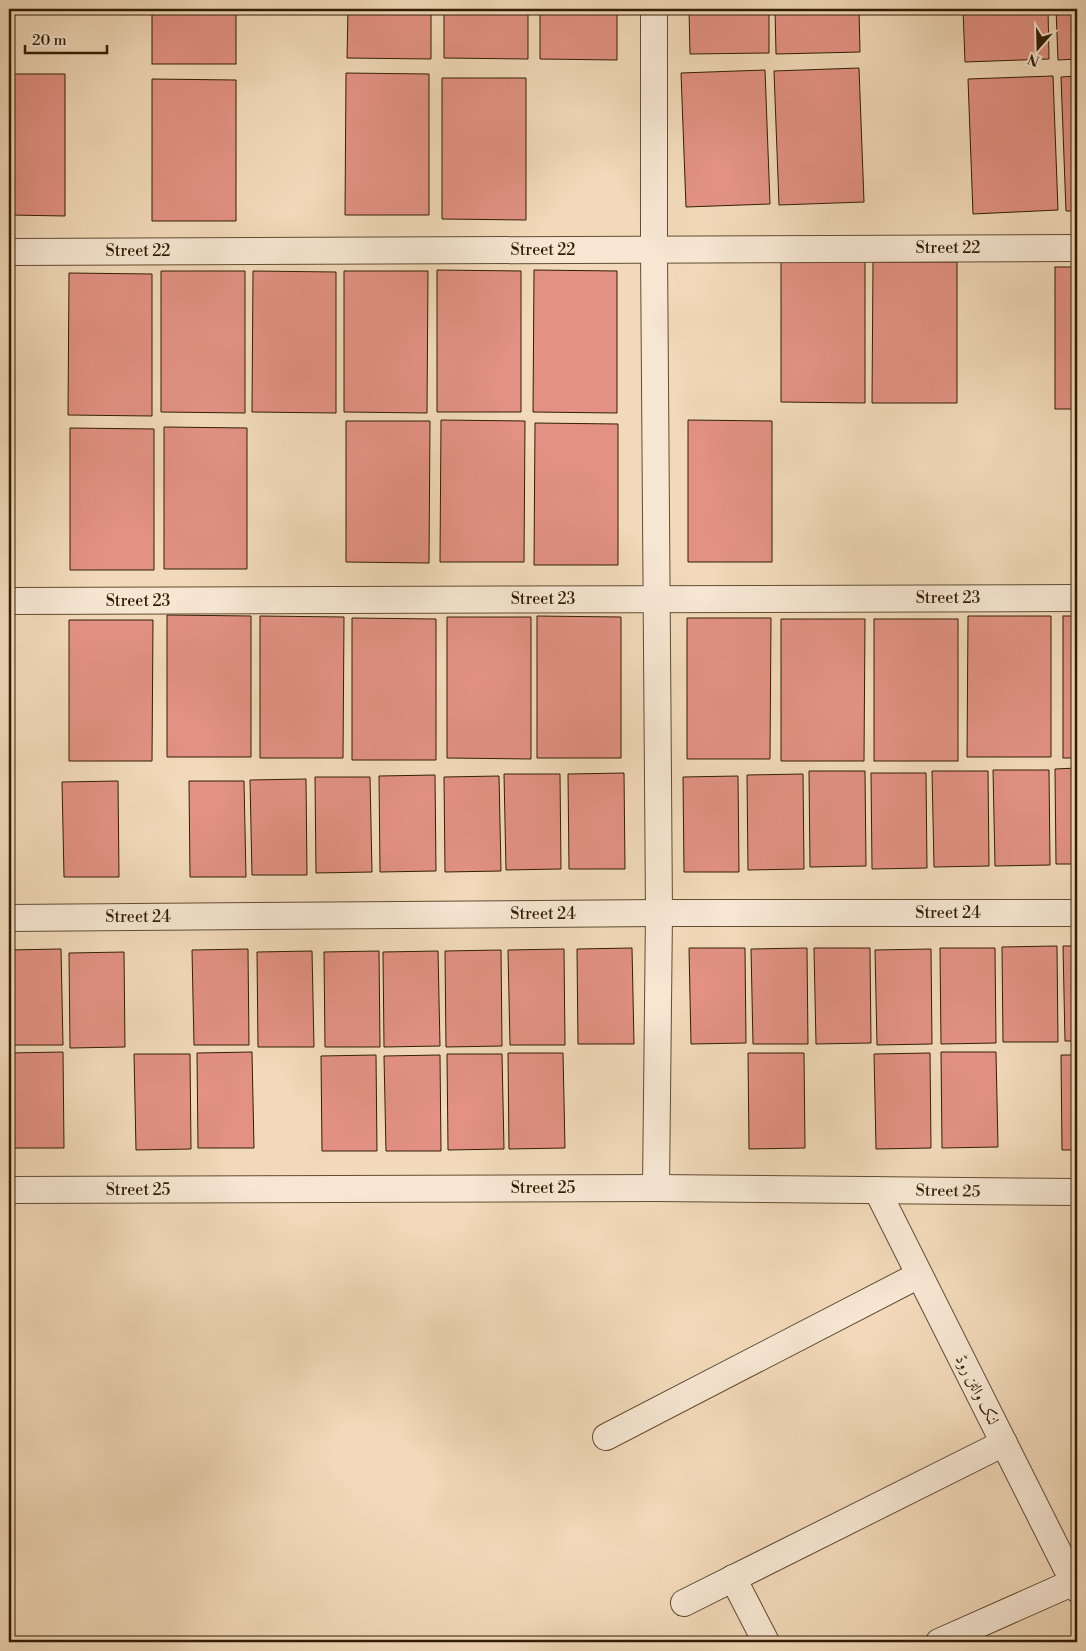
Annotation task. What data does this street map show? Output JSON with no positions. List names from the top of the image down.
{
  "streets": {
    "street": [
      "Street 22",
      "Street 23",
      "Street 24",
      "Street 25",
      "لنک والٹن روڈ"
    ]
  },
  "crossings": [
    ["Street 25", "لنک والٹن روڈ"]
  ],
  "scale_bar": "20 m",
  "north": "bottom"
}
